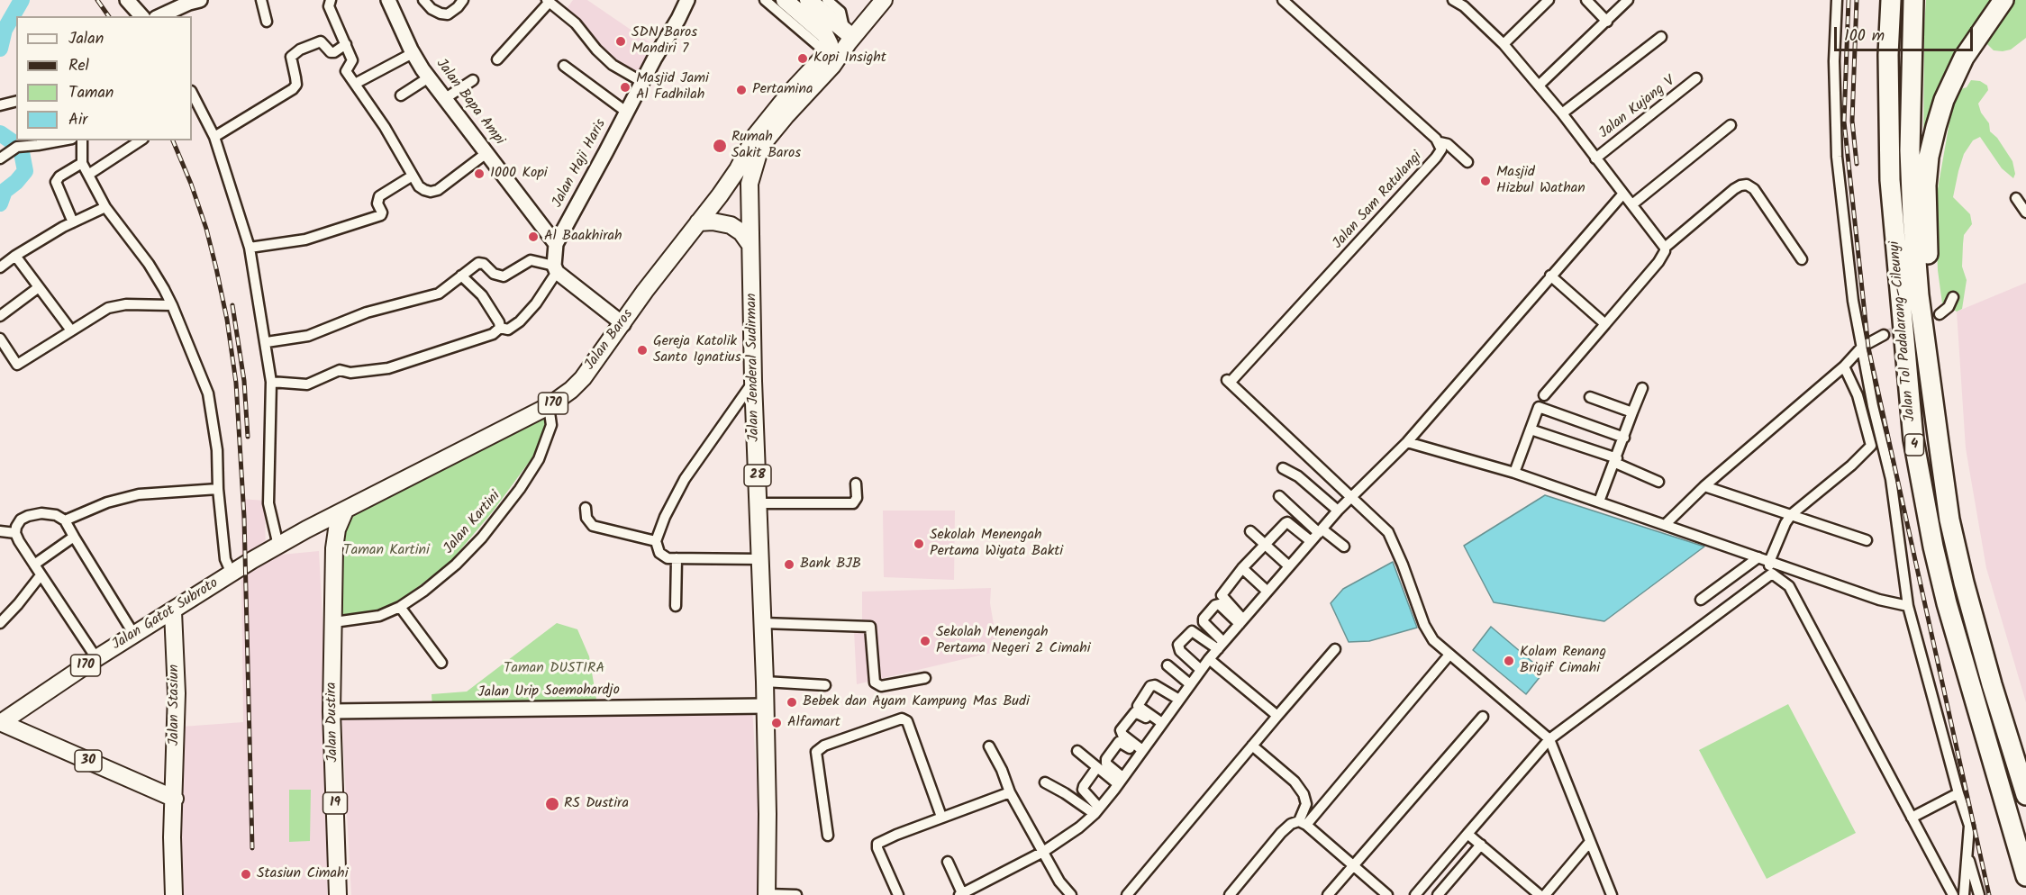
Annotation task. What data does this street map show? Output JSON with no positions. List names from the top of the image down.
{
  "streets": {
    "highway": ["Jalan Tol Padalarang–Cileunyi", "4"],
    "main road": [
      "Jalan Baros",
      "Jalan Jenderal Sudirman",
      "170",
      "28",
      "Jalan Gatot Subroto",
      "Jalan Stasiun",
      "Jalan Dustira",
      "30",
      "19"
    ],
    "street": [
      "Jalan Bapa Ampi",
      "Jalan Kujang V",
      "Jalan Haji Haris",
      "Jalan Sam Ratulangi",
      "Jalan Kartini",
      "Jalan Urip Soemohardjo"
    ]
  },
  "crossings": [
    ["Jalan Bapa Ampi", "Jalan Haji Haris"],
    ["Jalan Baros", "Jalan Kartini"],
    ["Jalan Baros", "Jalan Gatot Subroto"],
    ["Jalan Baros", "Jalan Dustira"],
    ["Jalan Jenderal Sudirman", "Jalan Urip Soemohardjo"],
    ["Jalan Kartini", "Jalan Dustira"],
    ["Jalan Gatot Subroto", "Jalan Stasiun"],
    ["Jalan Gatot Subroto", "30"],
    ["Jalan Urip Soemohardjo", "Jalan Dustira"],
    ["Jalan Stasiun", "30"]
  ],
  "parks": ["Taman Kartini", "Taman DUSTIRA"],
  "places": [
    "SDN Baros Mandiri 7",
    "Kopi Insight",
    "Masjid Jami Al Fadhilah",
    "Pertamina",
    "Rumah Sakit Baros",
    "1000 Kopi",
    "Masjid Hizbul Wathan",
    "Al Baakhirah",
    "Gereja Katolik Santo Ignatius",
    "Sekolah Menengah Pertama Wiyata Bakti",
    "Bank BJB",
    "Sekolah Menengah Pertama Negeri 2 Cimahi",
    "Kolam Renang Brigif Cimahi",
    "Bebek dan Ayam Kampung Mas Budi",
    "Alfamart",
    "RS Dustira",
    "Stasiun Cimahi"
  ],
  "legend": [
    "Jalan",
    "Rel",
    "Taman",
    "Air"
  ],
  "scale_bar": "100 m"
}
